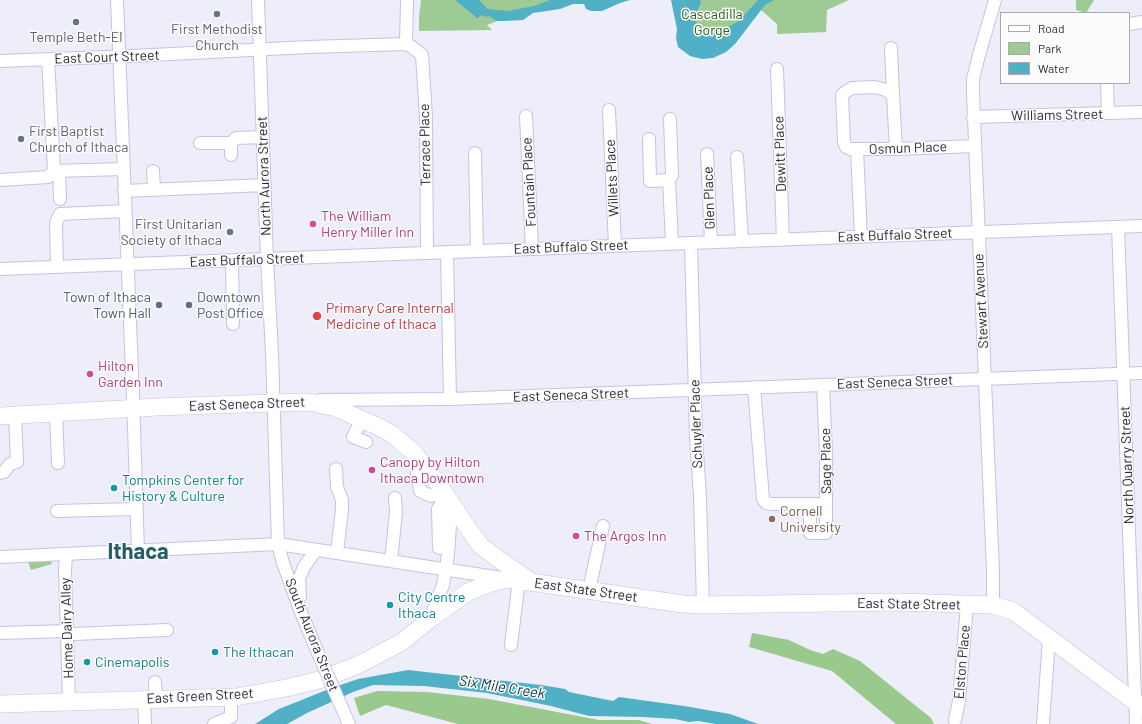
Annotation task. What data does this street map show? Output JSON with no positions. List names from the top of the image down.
{
  "streets": {
    "highway": ["East Seneca Street", "East State Street", "East Green Street"],
    "street": [
      "East Court Street",
      "Williams Street",
      "Terrace Place",
      "Osmun Place",
      "Dewitt Place",
      "North Aurora Street",
      "Willets Place",
      "Fountain Place",
      "Glen Place",
      "East Buffalo Street",
      "Stewart Avenue",
      "Schuyler Place",
      "Sage Place",
      "North Quarry Street",
      "Home Dairy Alley",
      "South Aurora Street",
      "Elston Place"
    ]
  },
  "crossings": [
    ["East Court Street", "Terrace Place"],
    ["East Court Street", "North Aurora Street"],
    ["Williams Street", "Stewart Avenue"],
    ["Terrace Place", "East Buffalo Street"],
    ["Osmun Place", "East Buffalo Street"],
    ["Osmun Place", "Stewart Avenue"],
    ["Dewitt Place", "East Buffalo Street"],
    ["North Aurora Street", "East Buffalo Street"],
    ["North Aurora Street", "East Seneca Street"],
    ["North Aurora Street", "East State Street"],
    ["North Aurora Street", "South Aurora Street"],
    ["Willets Place", "East Buffalo Street"],
    ["Fountain Place", "East Buffalo Street"],
    ["Glen Place", "East Buffalo Street"],
    ["East Buffalo Street", "Stewart Avenue"],
    ["East Buffalo Street", "Schuyler Place"],
    ["East Buffalo Street", "North Quarry Street"],
    ["Stewart Avenue", "East Seneca Street"],
    ["Stewart Avenue", "East State Street"],
    ["East Seneca Street", "Schuyler Place"],
    ["East Seneca Street", "Sage Place"],
    ["East Seneca Street", "North Quarry Street"],
    ["Schuyler Place", "East State Street"],
    ["North Quarry Street", "East State Street"],
    ["East State Street", "Home Dairy Alley"],
    ["East State Street", "South Aurora Street"],
    ["East State Street", "Elston Place"],
    ["East State Street", "East Green Street"],
    ["Home Dairy Alley", "East Green Street"]
  ],
  "districts": ["Ithaca"],
  "water": ["Six Mile Creek"],
  "parks": ["Cascadilla Gorge"],
  "places": [
    "First Methodist Church",
    "Temple Beth-El",
    "First Baptist Church of Ithaca",
    "The William Henry Miller Inn",
    "First Unitarian Society of Ithaca",
    "Town of Ithaca Town Hall",
    "Downtown Post Office",
    "Primary Care Internal Medicine of Ithaca",
    "Hilton Garden Inn",
    "Canopy by Hilton Ithaca Downtown",
    "Tompkins Center for History & Culture",
    "Cornell University",
    "The Argos Inn",
    "City Centre Ithaca",
    "The Ithacan",
    "Cinemapolis"
  ],
  "legend": ["Road", "Park", "Water"]
}
